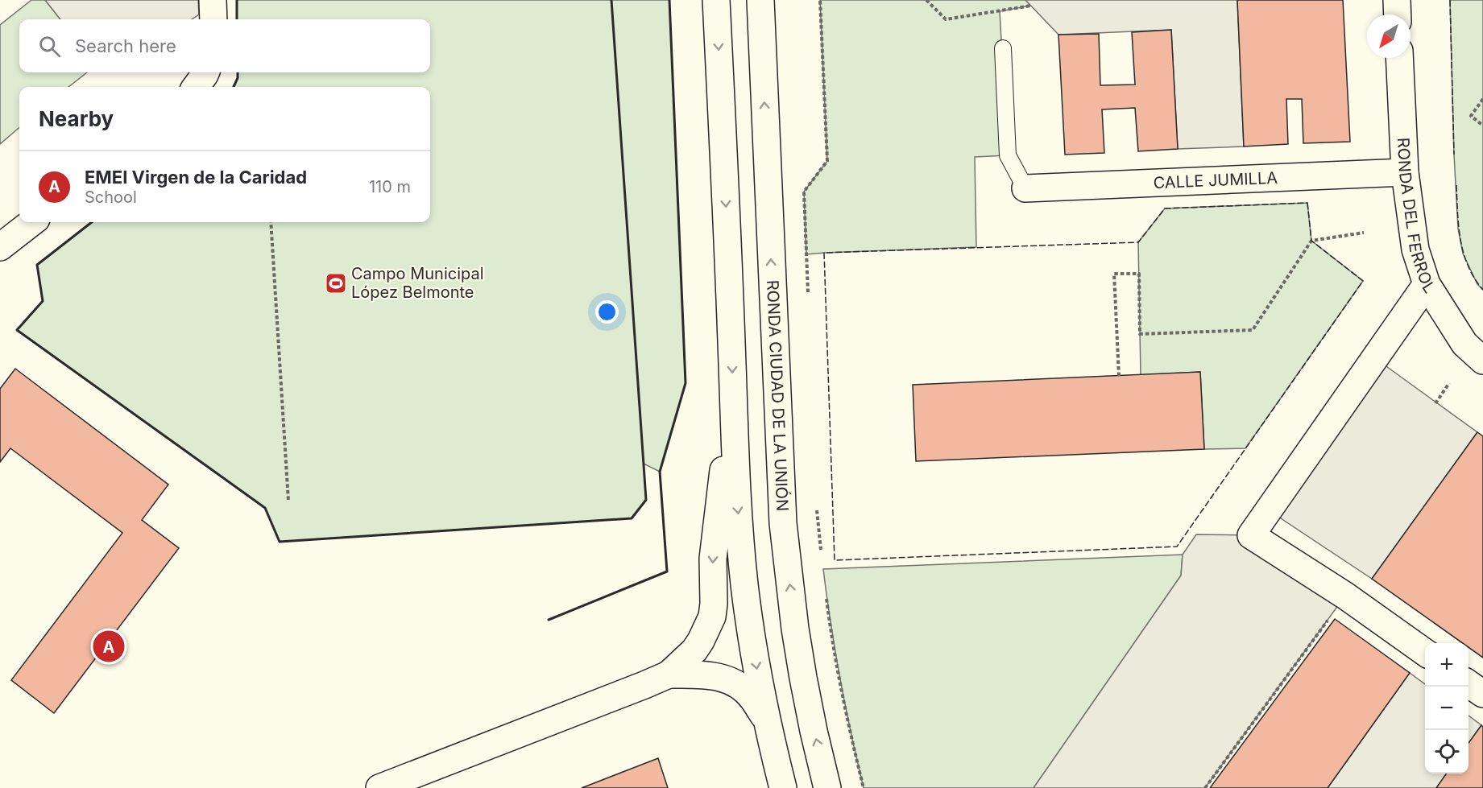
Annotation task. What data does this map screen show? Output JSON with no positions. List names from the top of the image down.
{
  "streets": {
    "main road": ["CALLE JUMILLA", "RONDA DEL FERROL", "RONDA CIUDAD DE LA UNIÓN"]
  },
  "crossings": [
    ["CALLE JUMILLA", "RONDA DEL FERROL"]
  ],
  "places": {
    "sports": ["Campo Municipal López Belmonte"]
  },
  "north": "bottom left",
  "page": {
    "search": "Search here",
    "heading": "Nearby",
    "list": [
      {
        "mark": "A",
        "name": "EMEI Virgen de la Caridad",
        "note": "School",
        "value": "110 m"
      }
    ],
    "pins": "A",
    "map_buttons": ["+", "−"]
  }
}
